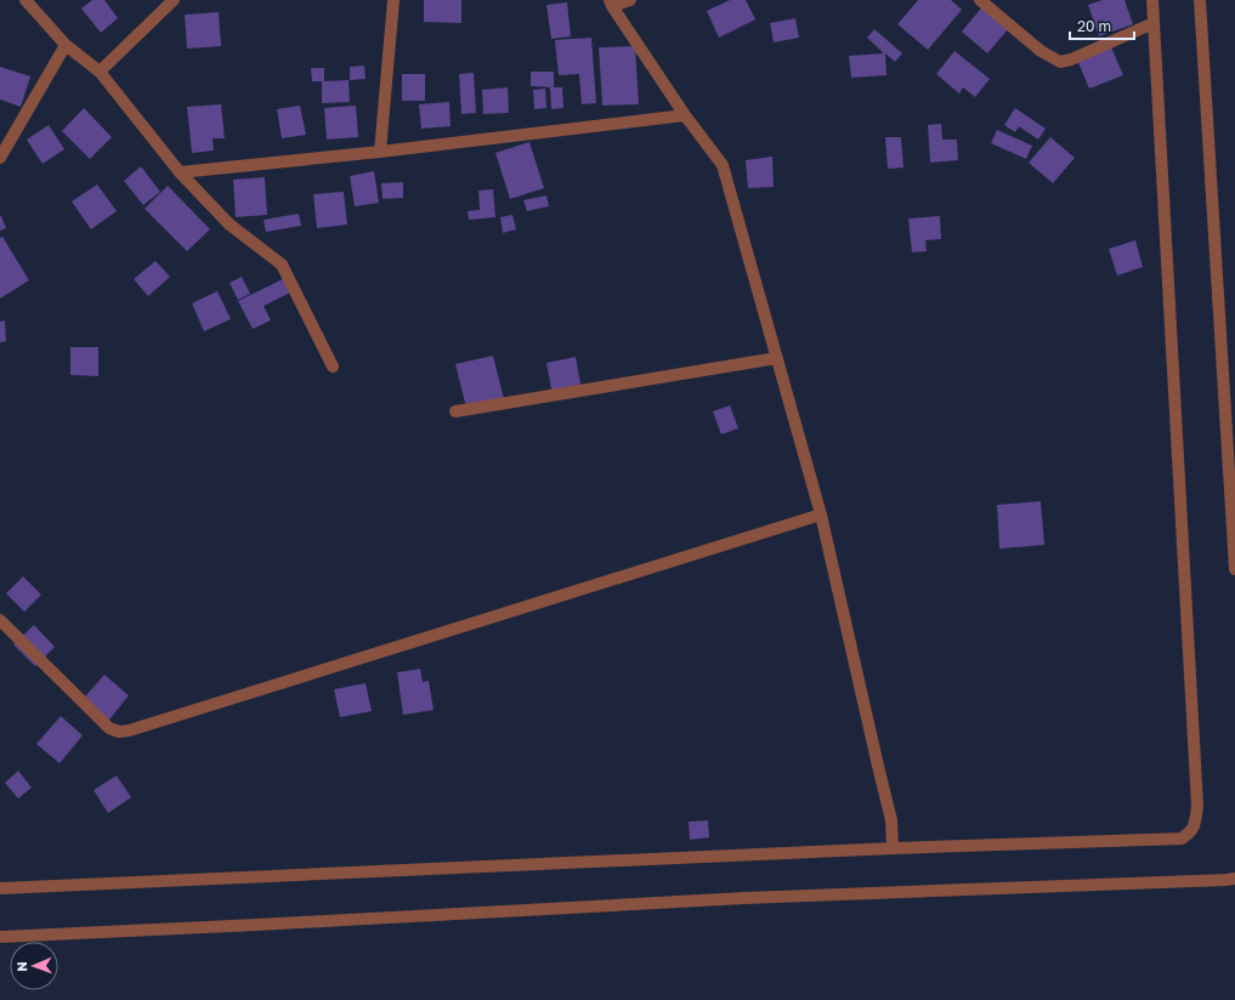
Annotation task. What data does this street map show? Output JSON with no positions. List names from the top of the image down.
{
  "scale_bar": "20 m",
  "north": "left"
}
